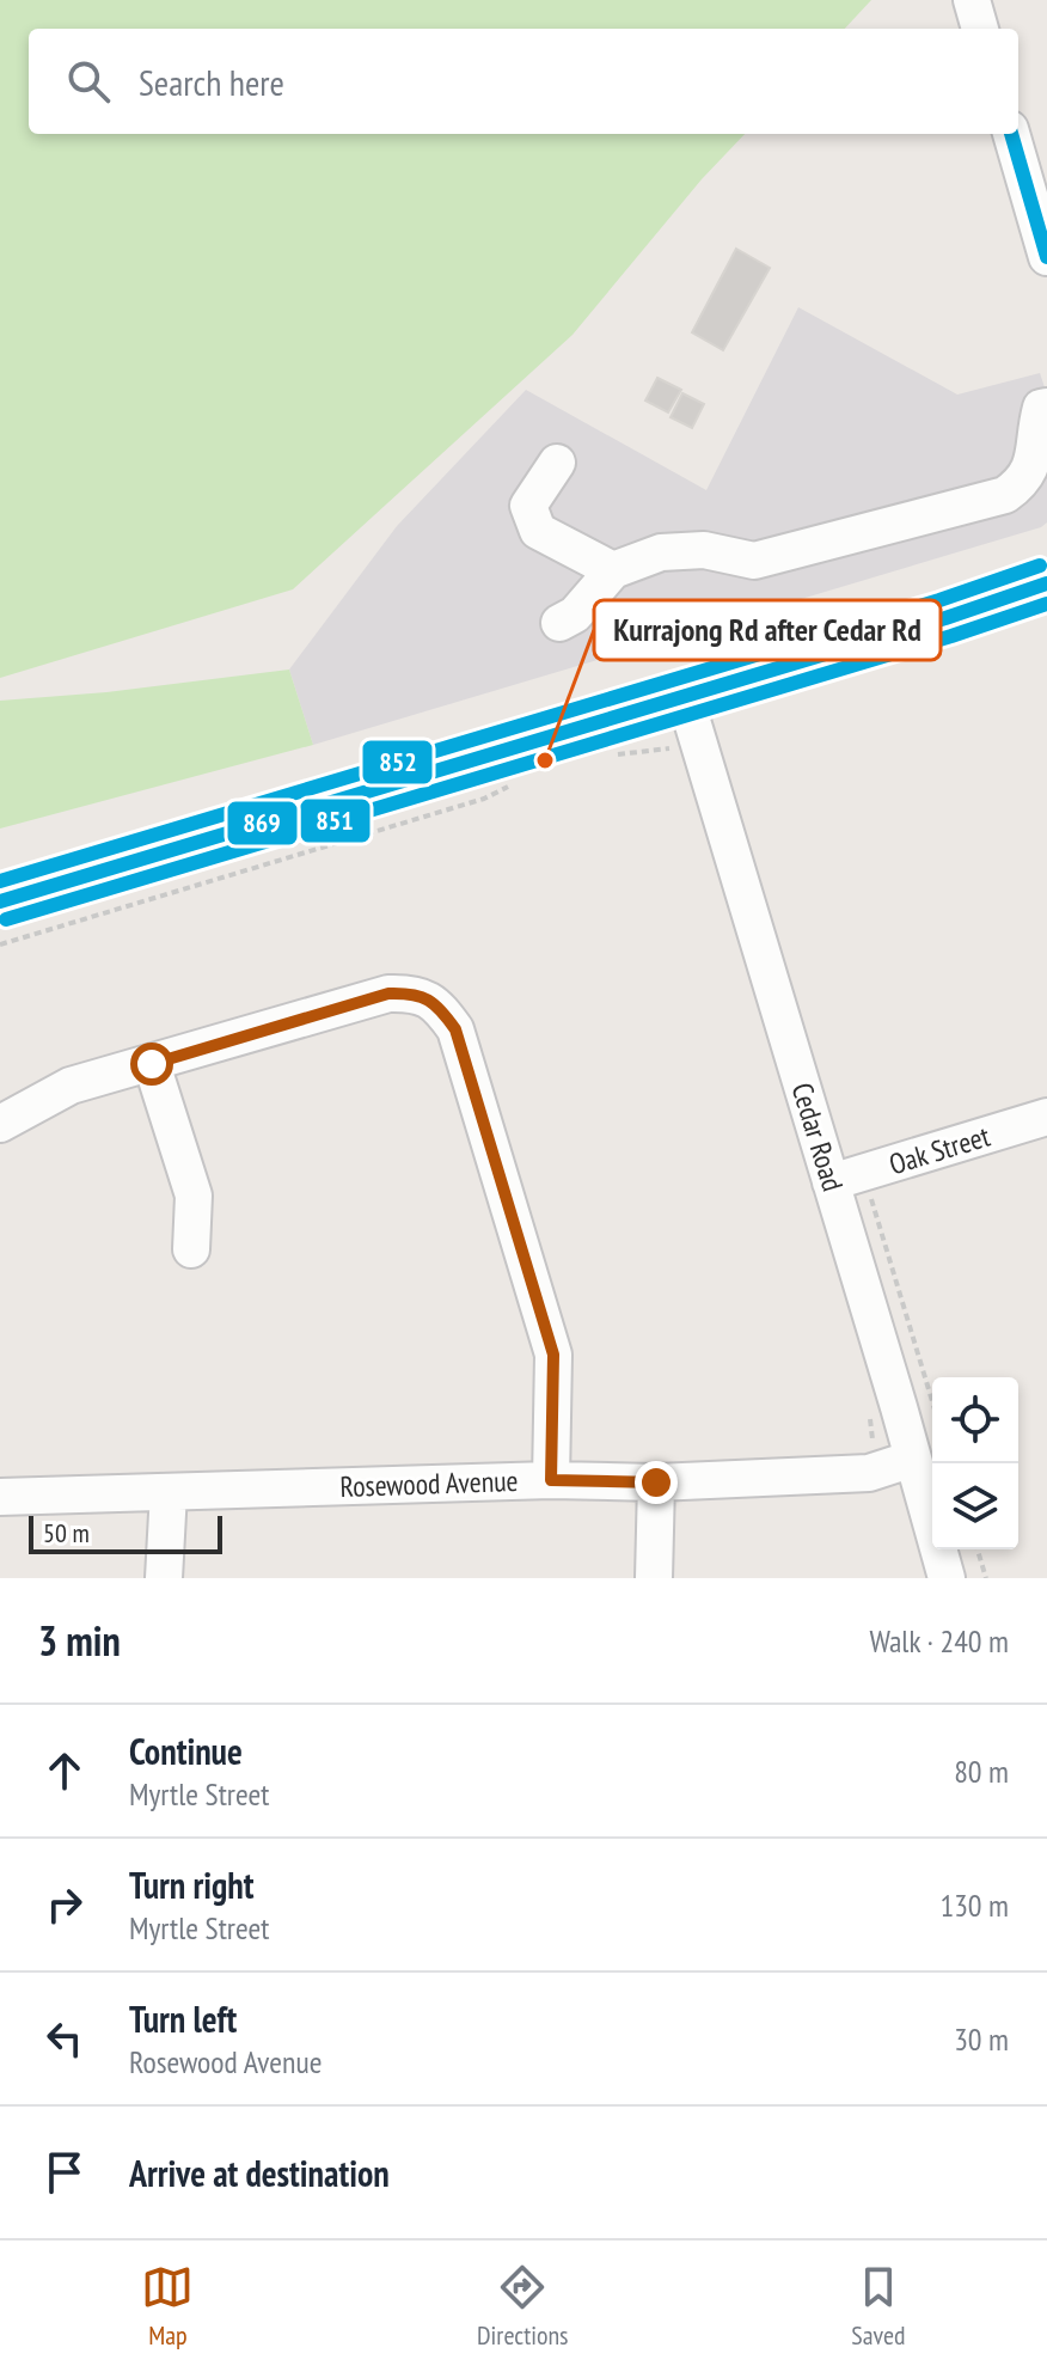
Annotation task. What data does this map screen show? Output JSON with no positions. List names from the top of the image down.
{
  "streets": {
    "street": ["Cedar Road", "Oak Street", "Rosewood Avenue"]
  },
  "crossings": [
    ["Cedar Road", "Oak Street"],
    ["Cedar Road", "Rosewood Avenue"]
  ],
  "places": ["Kurrajong Rd after Cedar Rd"],
  "lines": ["transit line 869", "transit line 852", "transit line 851"],
  "scale_bar": "50 m",
  "page": {
    "search": "Search here",
    "scale": "50 m",
    "heading": ["3 min", "Walk · 240 m"],
    "list": [
      ["Continue", "Myrtle Street", "80 m"],
      ["Turn right", "Myrtle Street", "130 m"],
      ["Turn left", "Rosewood Avenue", "30 m"],
      "Arrive at destination"
    ],
    "nav": ["Map", "Directions", "Saved"]
  }
}
